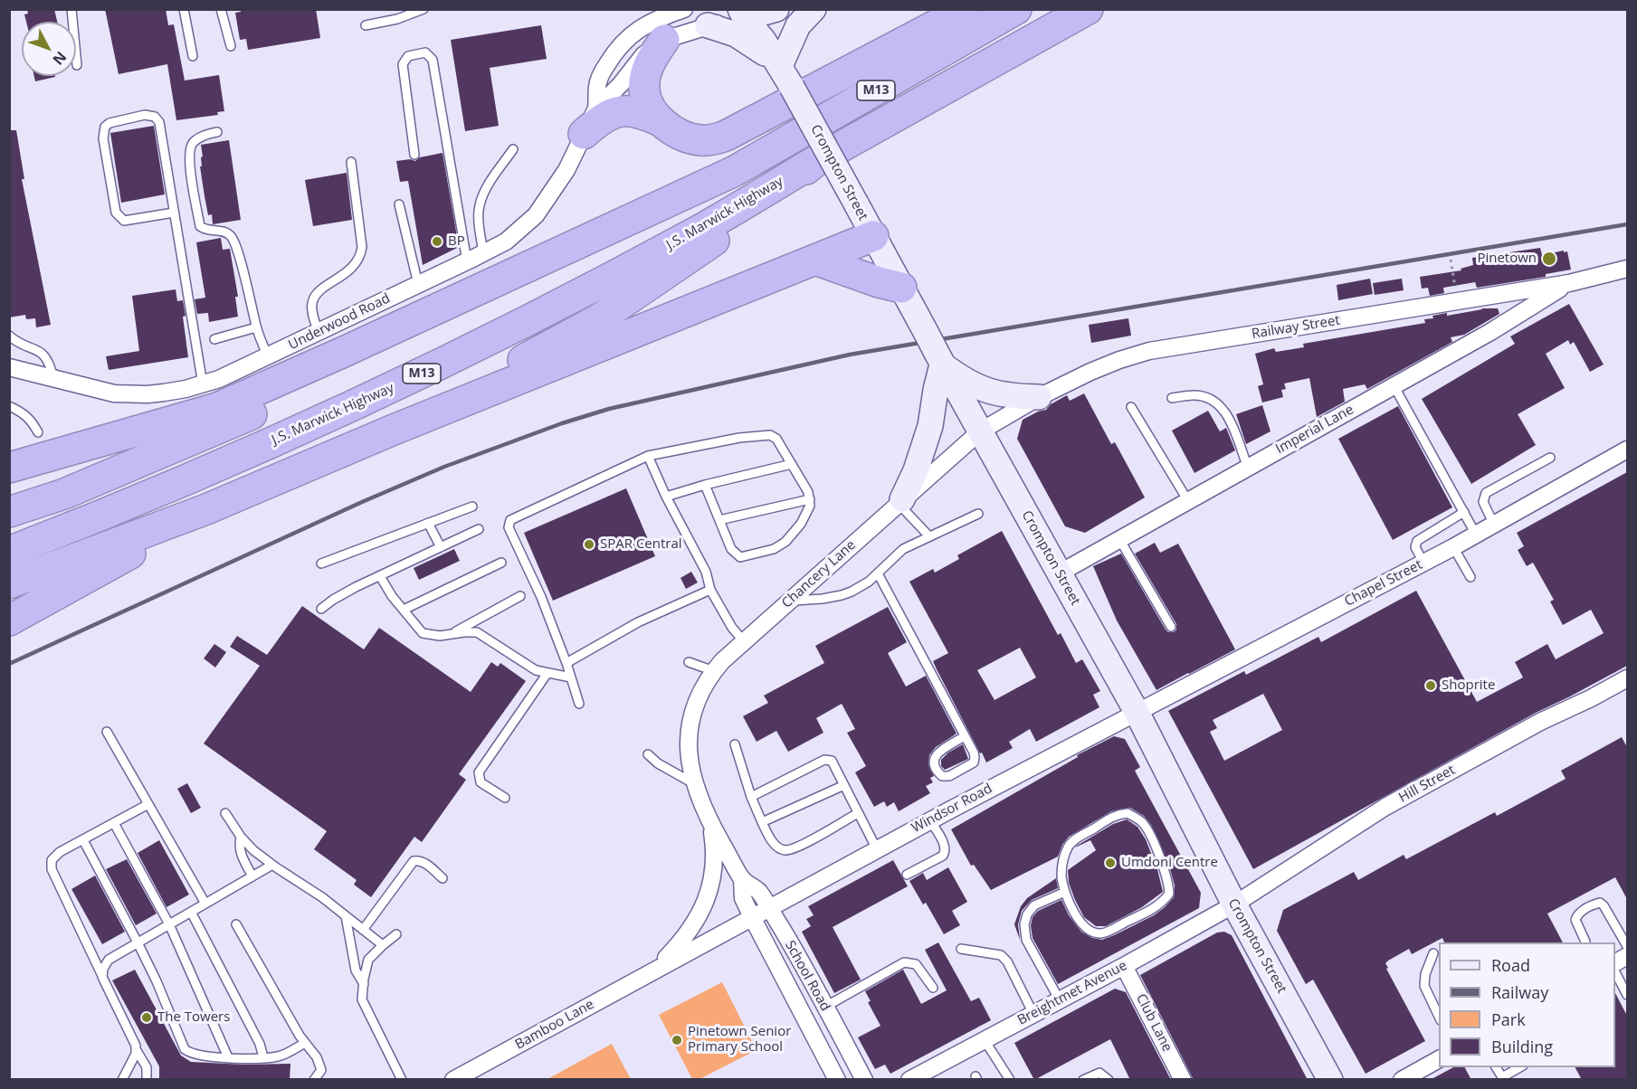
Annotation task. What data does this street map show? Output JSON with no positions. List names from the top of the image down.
{
  "streets": {
    "highway": ["M13", "J.S. Marwick Highway"],
    "street": [
      "Crompton Street",
      "Underwood Road",
      "Railway Street",
      "Imperial Lane",
      "Chancery Lane",
      "Chapel Street",
      "Hill Street",
      "Windsor Road",
      "School Road",
      "Breightmet Avenue",
      "Club Lane",
      "Bamboo Lane"
    ]
  },
  "crossings": [
    ["M13", "J.S. Marwick Highway"],
    ["Crompton Street", "Underwood Road"],
    ["Crompton Street", "Railway Street"],
    ["Crompton Street", "Imperial Lane"],
    ["Crompton Street", "Chancery Lane"],
    ["Crompton Street", "Chapel Street"],
    ["Crompton Street", "Hill Street"],
    ["Crompton Street", "Windsor Road"],
    ["Crompton Street", "Breightmet Avenue"],
    ["Railway Street", "Imperial Lane"],
    ["Railway Street", "Chancery Lane"],
    ["Chancery Lane", "School Road"],
    ["Chapel Street", "Windsor Road"],
    ["Hill Street", "Breightmet Avenue"],
    ["Windsor Road", "School Road"],
    ["Windsor Road", "Bamboo Lane"],
    ["School Road", "Bamboo Lane"],
    ["Breightmet Avenue", "Club Lane"]
  ],
  "places": [
    "BP",
    "Pinetown",
    "SPAR Central",
    "Shoprite",
    "Umdoni Centre",
    "The Towers",
    "Pinetown Senior Primary School"
  ],
  "legend": [
    "Road",
    "Railway",
    "Park",
    "Building"
  ],
  "north": "bottom right"
}
